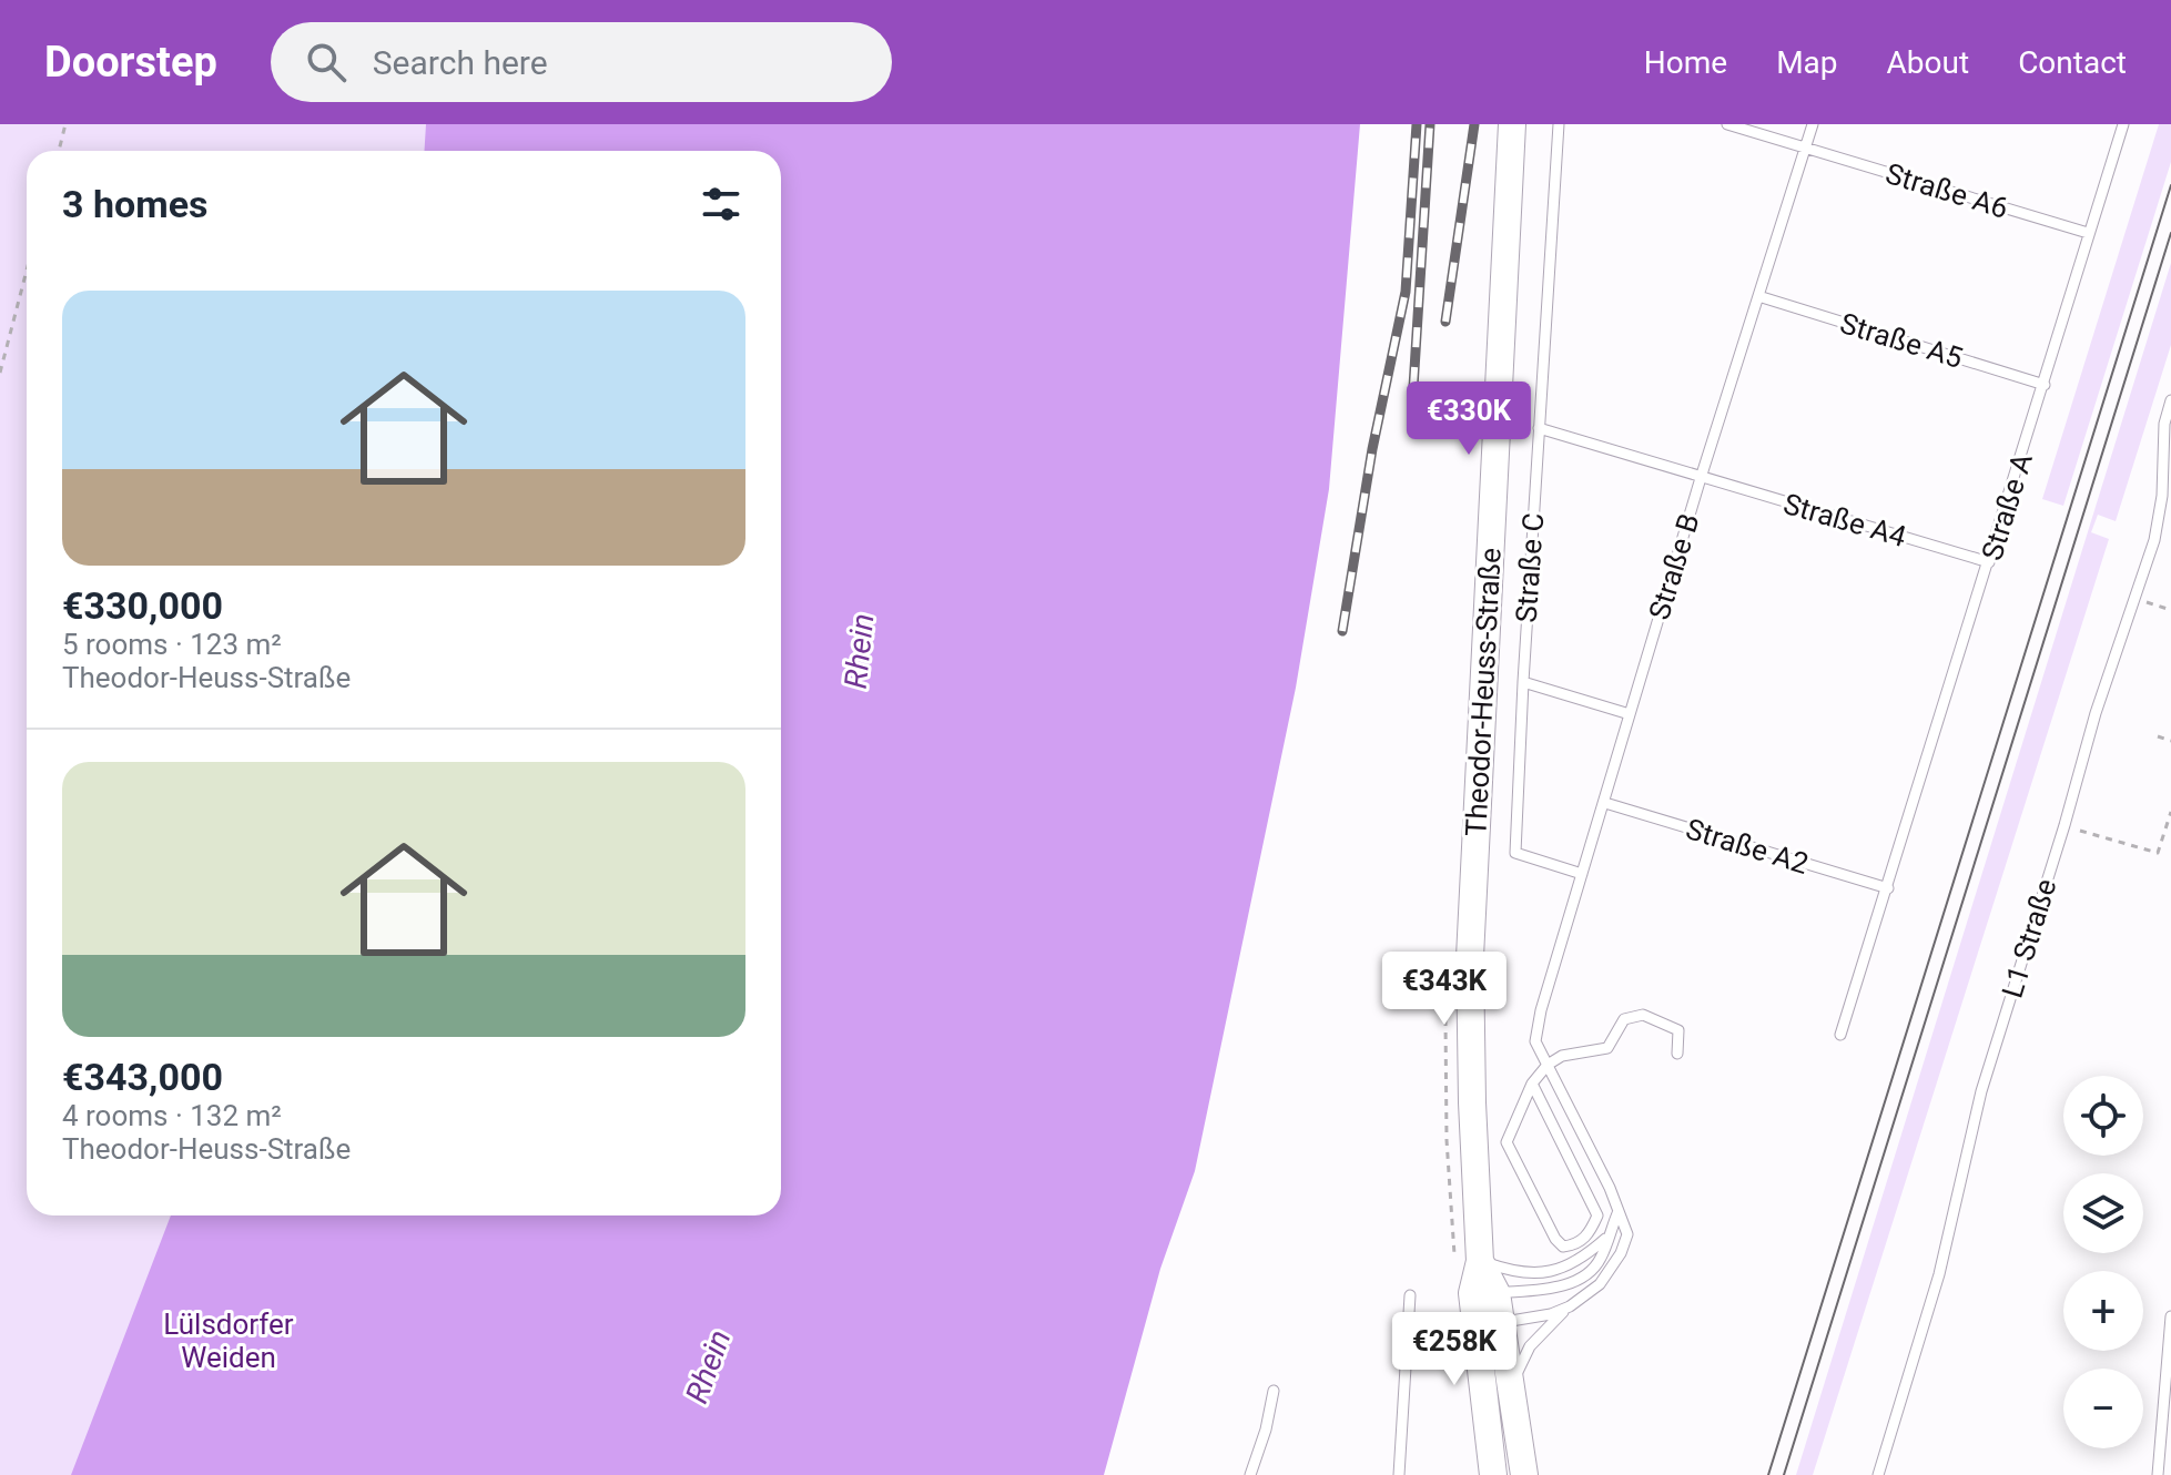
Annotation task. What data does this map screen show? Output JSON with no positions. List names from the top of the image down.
{
  "streets": {
    "main road": ["Theodor-Heuss-Straße"],
    "lane": [
      "Straße A6",
      "Straße A5",
      "Straße A",
      "Straße A4",
      "Straße B",
      "Straße C",
      "Straße A2",
      "L1 Straße"
    ]
  },
  "crossings": [
    ["Straße A6", "Straße A"],
    ["Straße A6", "Straße B"],
    ["Straße A5", "Straße A"],
    ["Straße A5", "Straße B"],
    ["Straße A", "Straße A4"],
    ["Straße A", "Straße A2"],
    ["Straße A4", "Straße B"],
    ["Straße A4", "Straße C"],
    ["Straße B", "Straße C"],
    ["Straße B", "Straße A2"]
  ],
  "water": ["Rhein"],
  "parks": ["Lülsdorfer Weiden"],
  "page": {
    "header": "Doorstep",
    "search": "Search here",
    "nav": [
      "Home",
      "Map",
      "About",
      "Contact"
    ],
    "heading": "3 homes",
    "list": [
      {
        "name": "€330,000",
        "note": "5 rooms · 123 m² · Theodor-Heuss-Straße"
      },
      {
        "name": "€343,000",
        "note": "4 rooms · 132 m² · Theodor-Heuss-Straße"
      }
    ],
    "price": ["€330K", "€343K", "€258K"],
    "map_buttons": ["+", "−"]
  }
}
